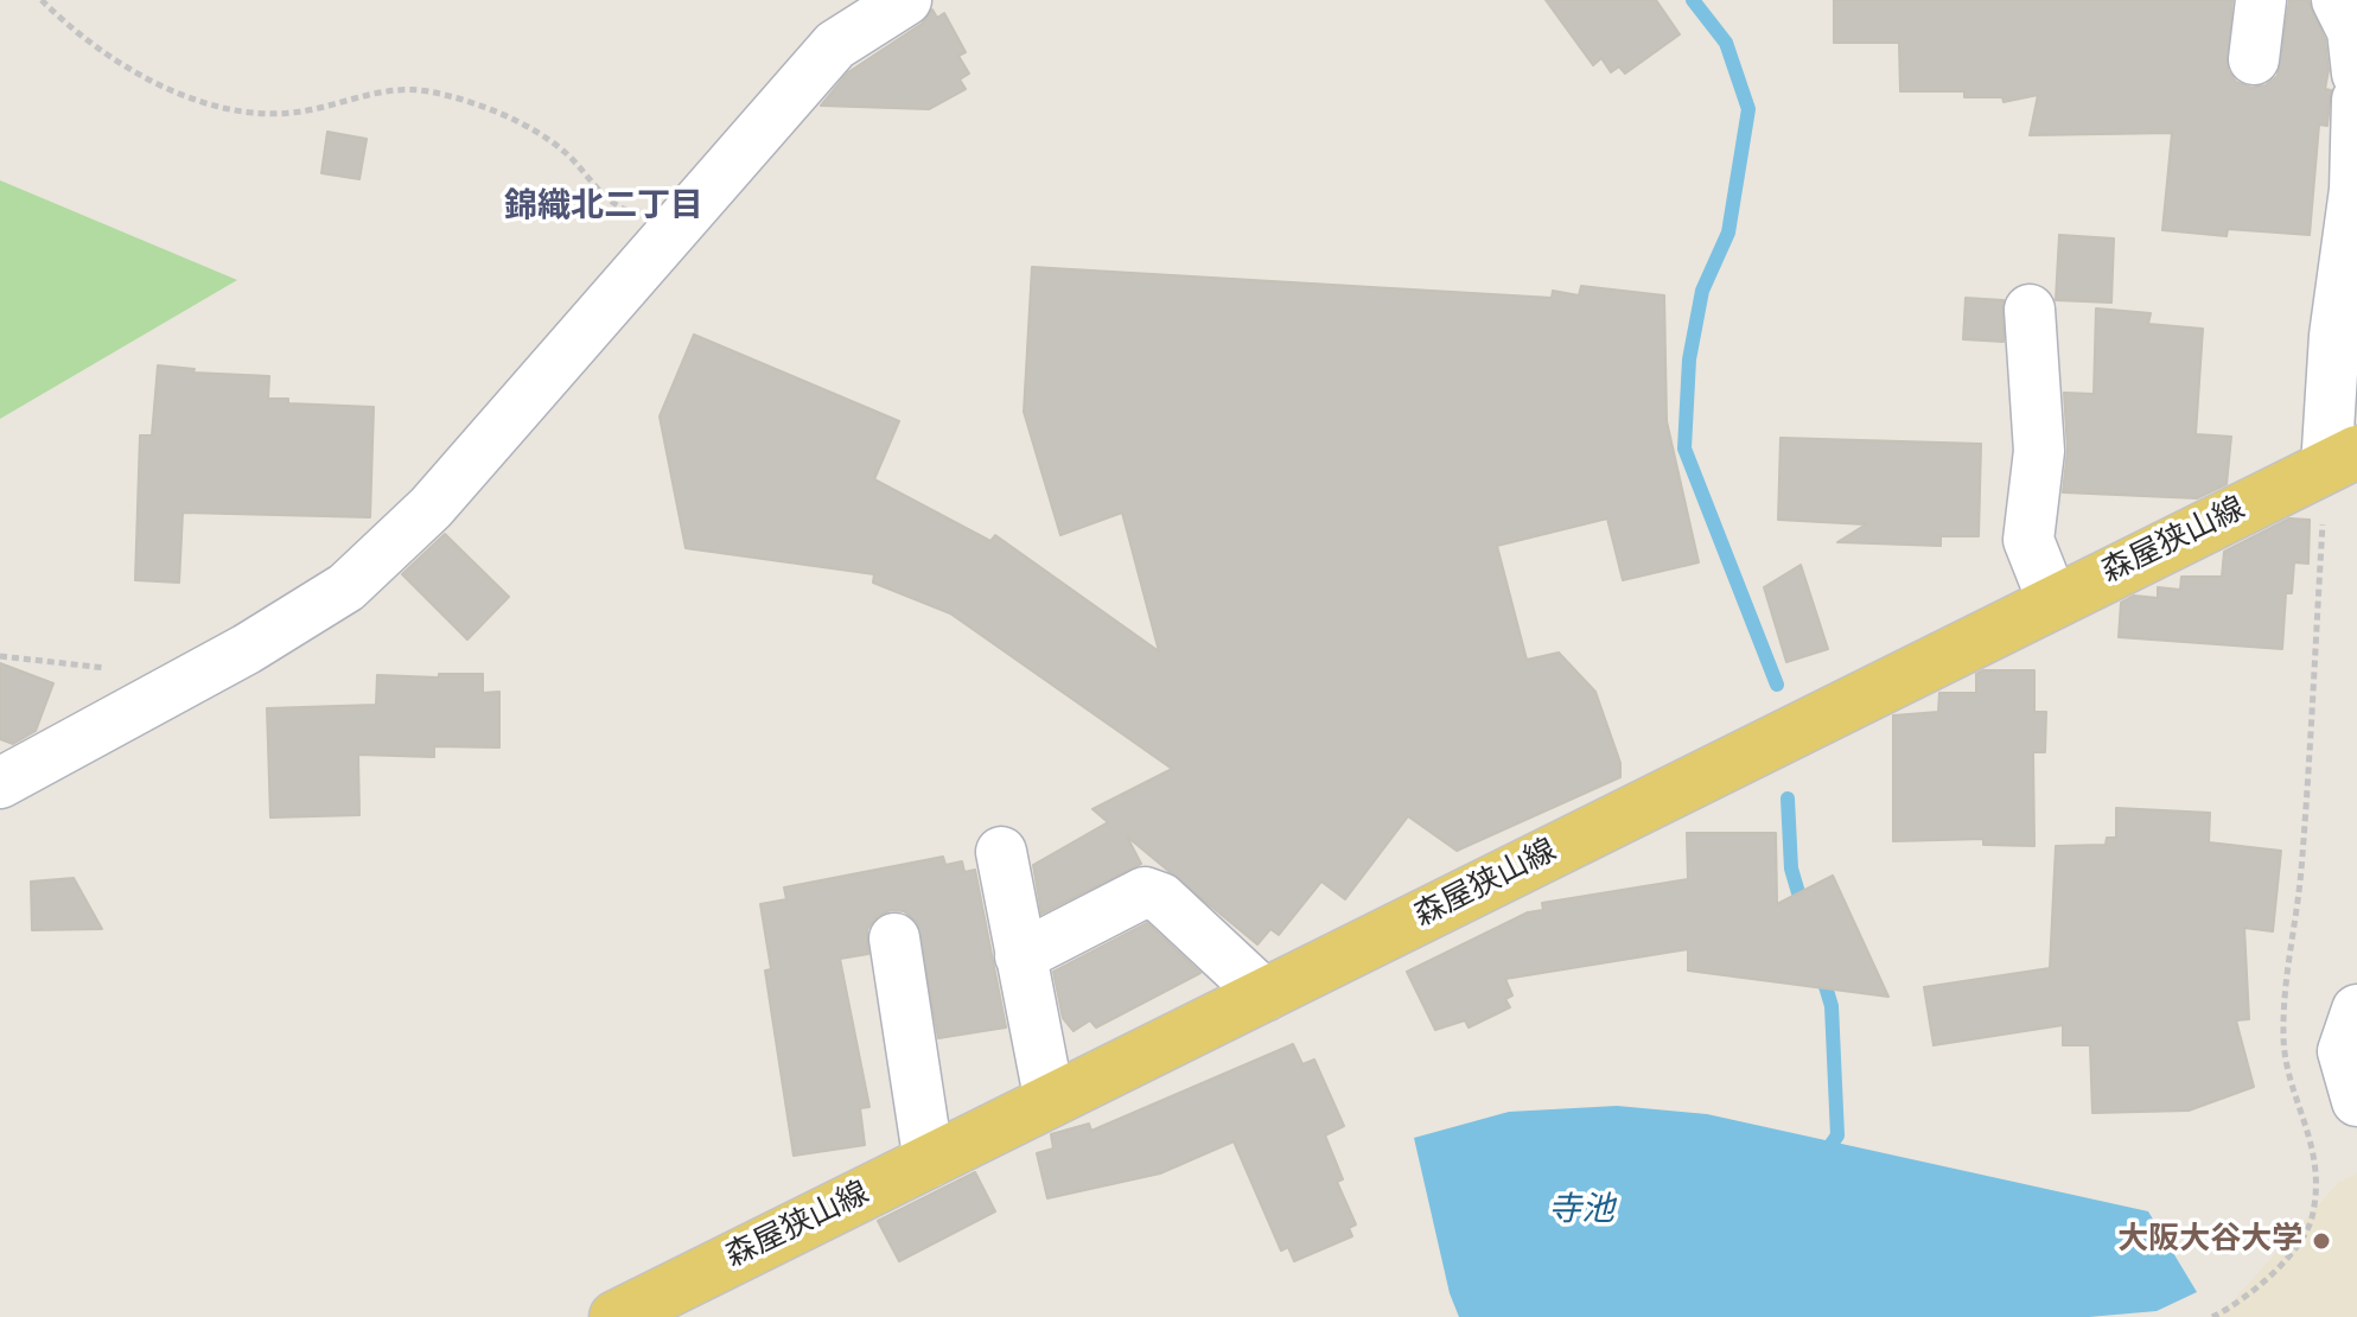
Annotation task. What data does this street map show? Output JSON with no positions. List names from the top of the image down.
{
  "streets": {
    "main road": ["森屋狭山線"]
  },
  "districts": ["錦織北二丁目"],
  "water": ["寺池"],
  "places": ["大阪大谷大学"]
}
